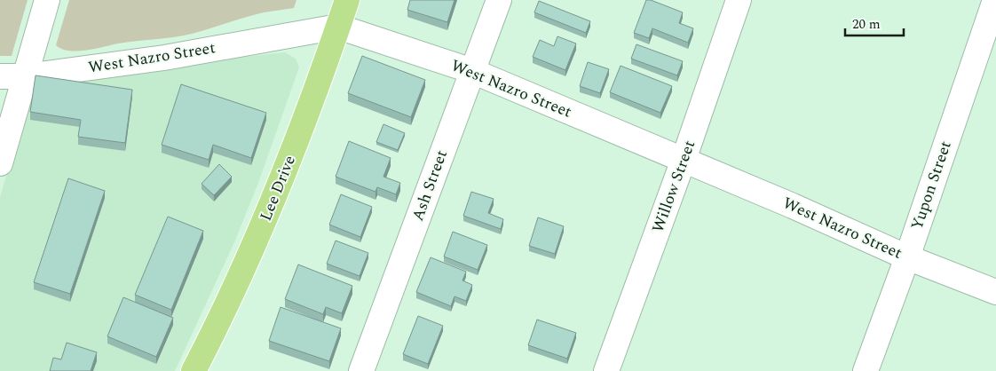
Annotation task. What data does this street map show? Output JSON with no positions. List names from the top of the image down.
{
  "streets": {
    "main road": ["Lee Drive"],
    "street": [
      "West Nazro Street",
      "Ash Street",
      "Yupon Street",
      "Willow Street"
    ]
  },
  "crossings": [
    ["West Nazro Street", "Ash Street"],
    ["West Nazro Street", "Yupon Street"],
    ["West Nazro Street", "Willow Street"],
    ["West Nazro Street", "Lee Drive"]
  ],
  "scale_bar": "20 m"
}
